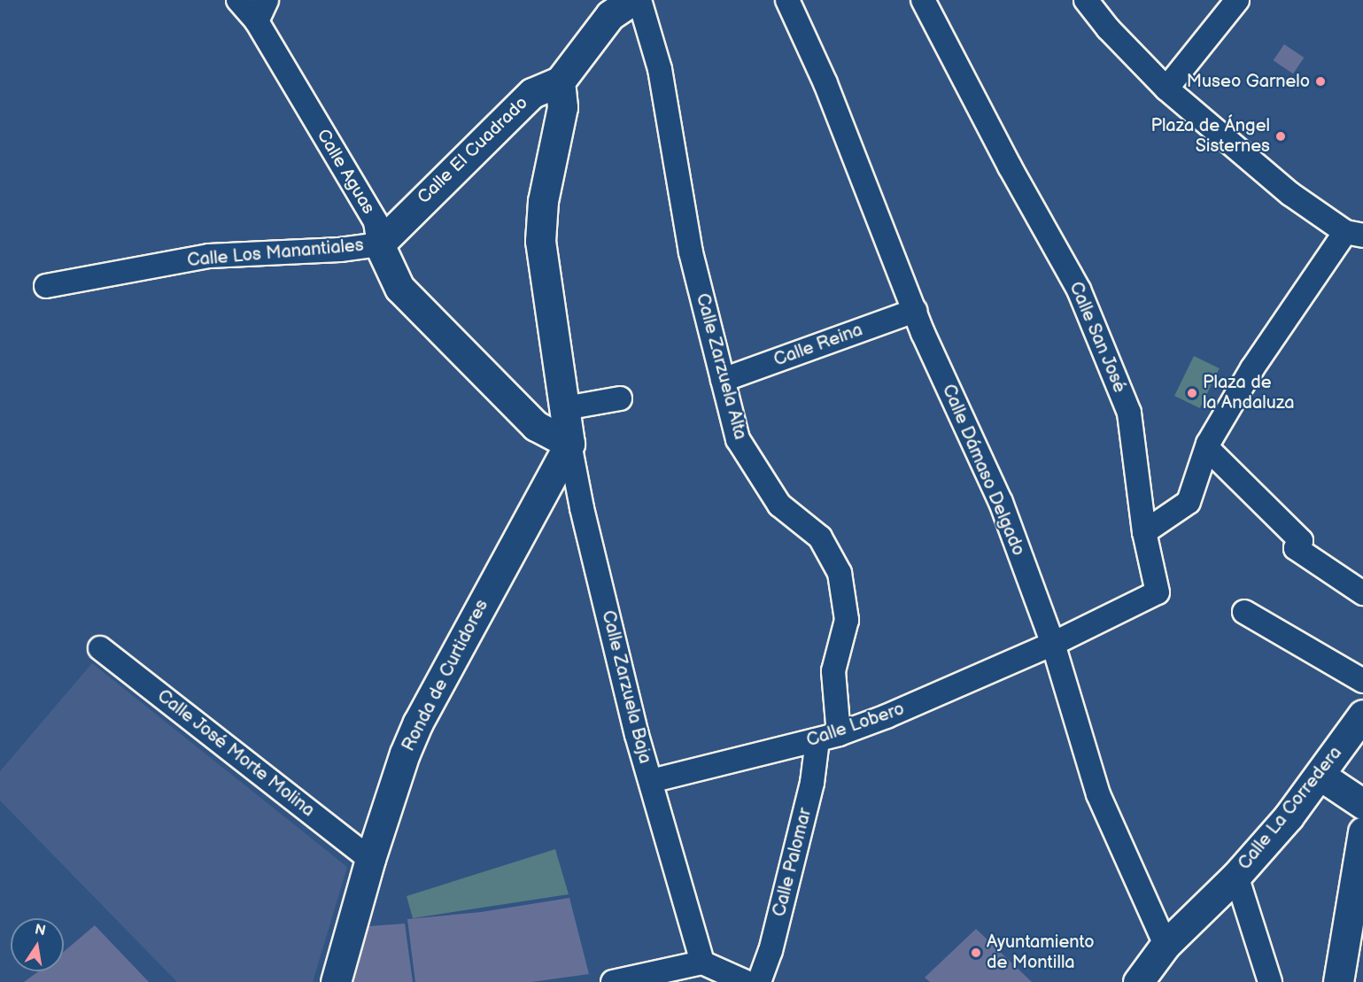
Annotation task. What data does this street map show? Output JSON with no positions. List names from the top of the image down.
{
  "streets": {
    "street": [
      "Calle El Cuadrado",
      "Calle Aguas",
      "Calle Los Manantiales",
      "Calle San José",
      "Calle Reina",
      "Calle Zarzuela Alta",
      "Calle Dámaso Delgado",
      "Ronda de Curtidores",
      "Calle Zarzuela Baja",
      "Calle Lobero",
      "Calle José Morte Molina",
      "Calle La Corredera",
      "Calle Palomar"
    ]
  },
  "crossings": [
    ["Calle El Cuadrado", "Calle Aguas"],
    ["Calle El Cuadrado", "Calle Los Manantiales"],
    ["Calle El Cuadrado", "Calle Zarzuela Baja"],
    ["Calle Aguas", "Calle Los Manantiales"],
    ["Calle Aguas", "Ronda de Curtidores"],
    ["Calle Aguas", "Calle Zarzuela Baja"],
    ["Calle San José", "Calle Dámaso Delgado"],
    ["Calle San José", "Calle Lobero"],
    ["Calle Reina", "Calle Zarzuela Alta"],
    ["Calle Reina", "Calle Dámaso Delgado"],
    ["Calle Zarzuela Alta", "Calle Lobero"],
    ["Calle Zarzuela Alta", "Calle Palomar"],
    ["Calle Dámaso Delgado", "Calle Lobero"],
    ["Calle Dámaso Delgado", "Calle La Corredera"],
    ["Ronda de Curtidores", "Calle Zarzuela Baja"],
    ["Ronda de Curtidores", "Calle José Morte Molina"],
    ["Calle Zarzuela Baja", "Calle Lobero"],
    ["Calle Lobero", "Calle Palomar"]
  ],
  "places": [
    "Museo Garnelo",
    "Plaza de Ángel Sisternes",
    "Plaza de la Andaluza",
    "Ayuntamiento de Montilla"
  ],
  "north": "top"
}
